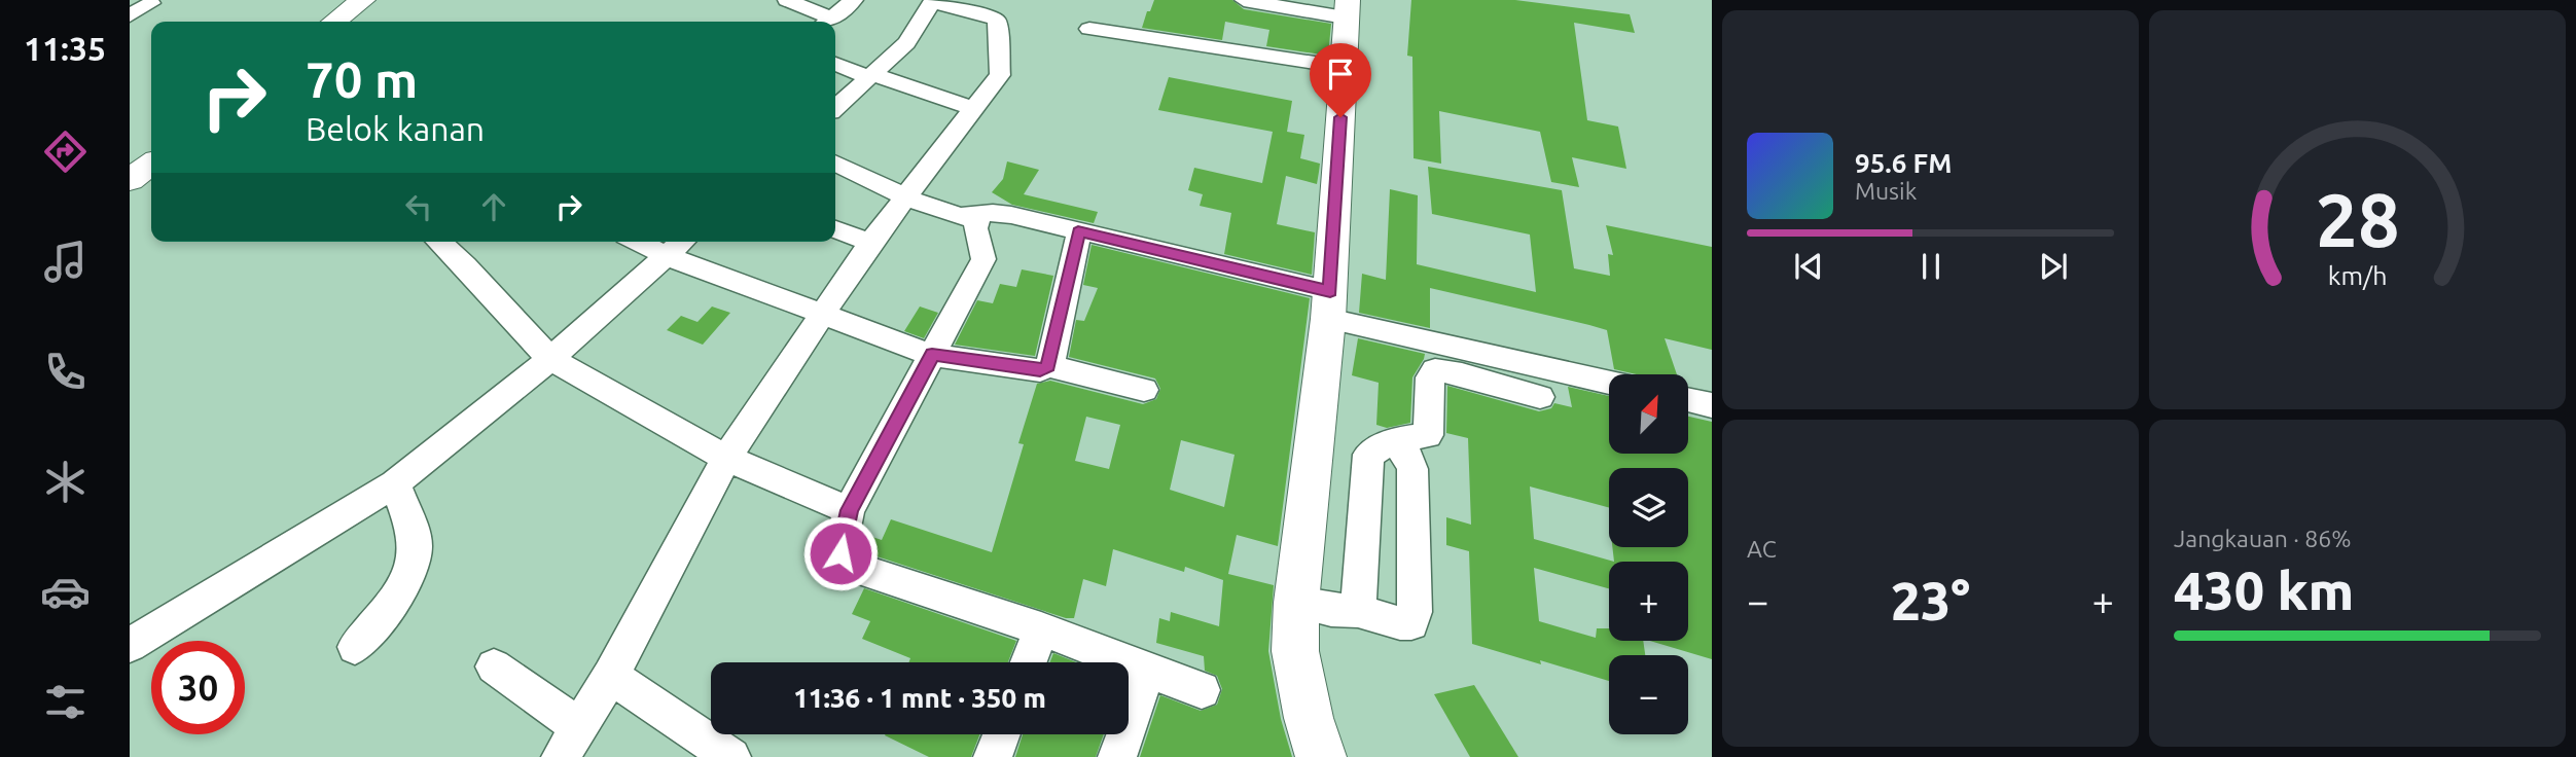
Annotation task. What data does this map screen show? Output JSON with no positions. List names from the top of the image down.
{
  "north": "top right",
  "page": {
    "tabs": "11:35",
    "turn": ["70 m", "Belok kanan"],
    "song": ["95.6 FM", "Musik"],
    "map_buttons": ["+", "−"],
    "tile": [
      "AC",
      ["Jangkauan · 86%", "430 km"]
    ],
    "heat": ["−", "23°", "+"],
    "limit": "30",
    "trip": "11:36 · 1 mnt · 350 m",
    "gauge": ["28", "km/h"]
  }
}
